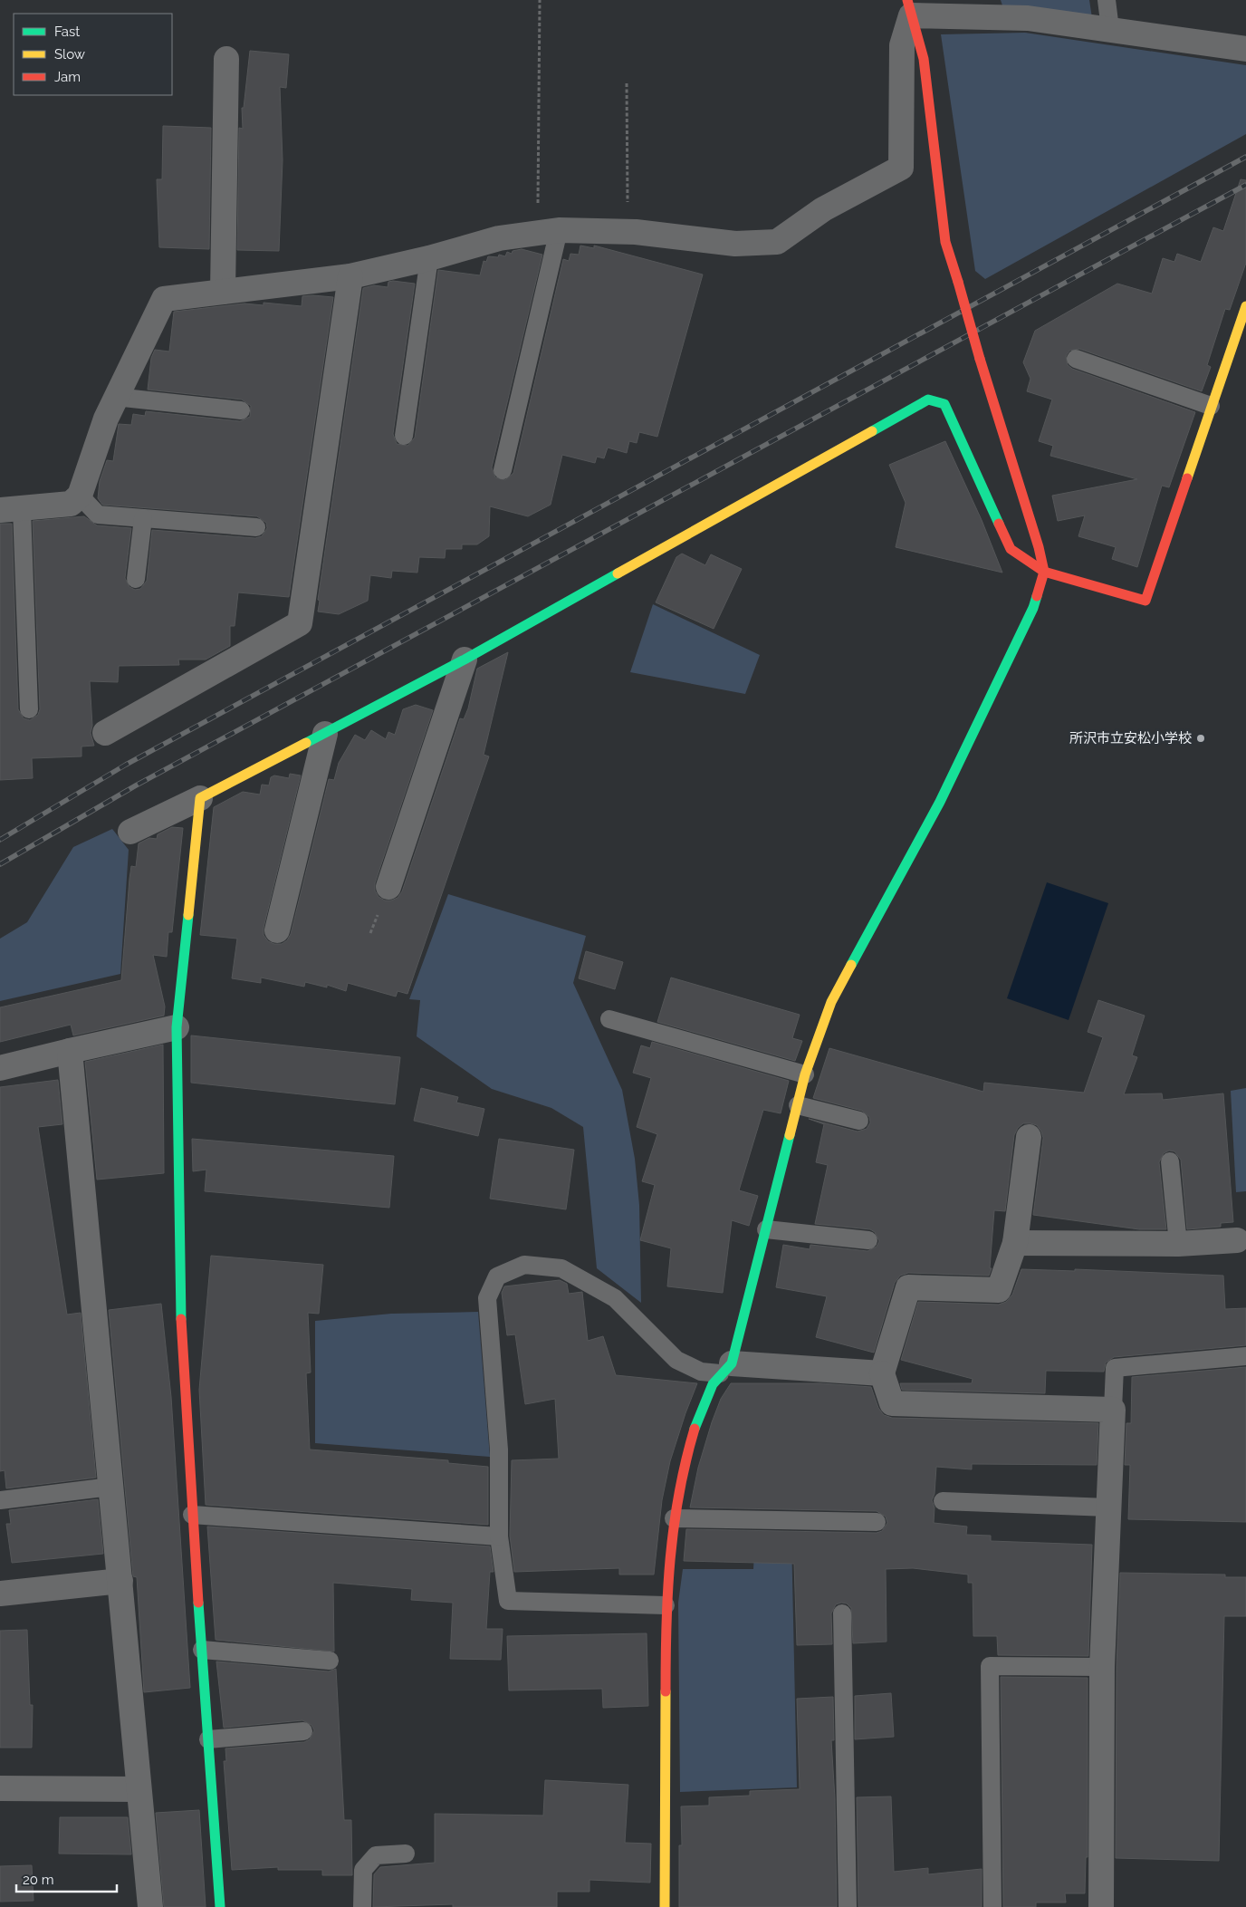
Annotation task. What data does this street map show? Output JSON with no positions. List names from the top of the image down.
{
  "places": ["所沢市立安松小学校"],
  "legend": ["Fast", "Slow", "Jam"],
  "scale_bar": "20 m"
}
